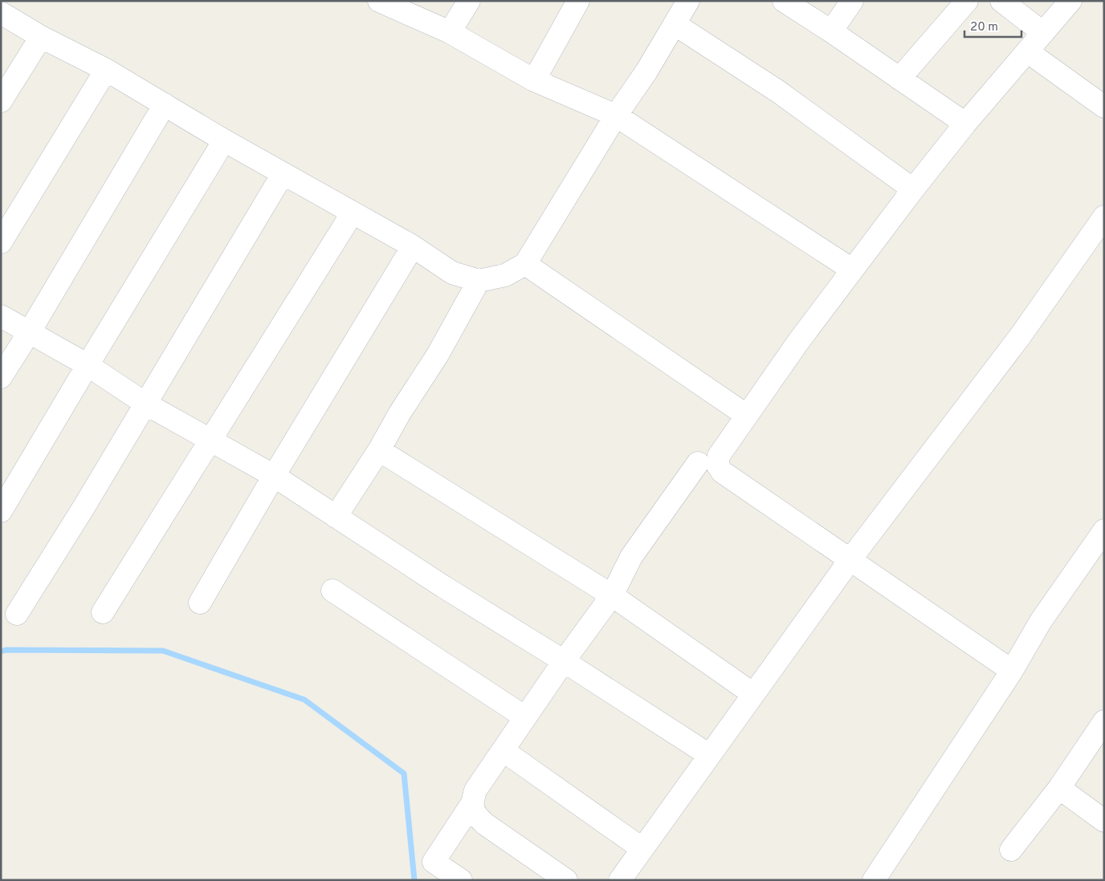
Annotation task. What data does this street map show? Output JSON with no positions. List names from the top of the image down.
{
  "scale_bar": "20 m"
}
